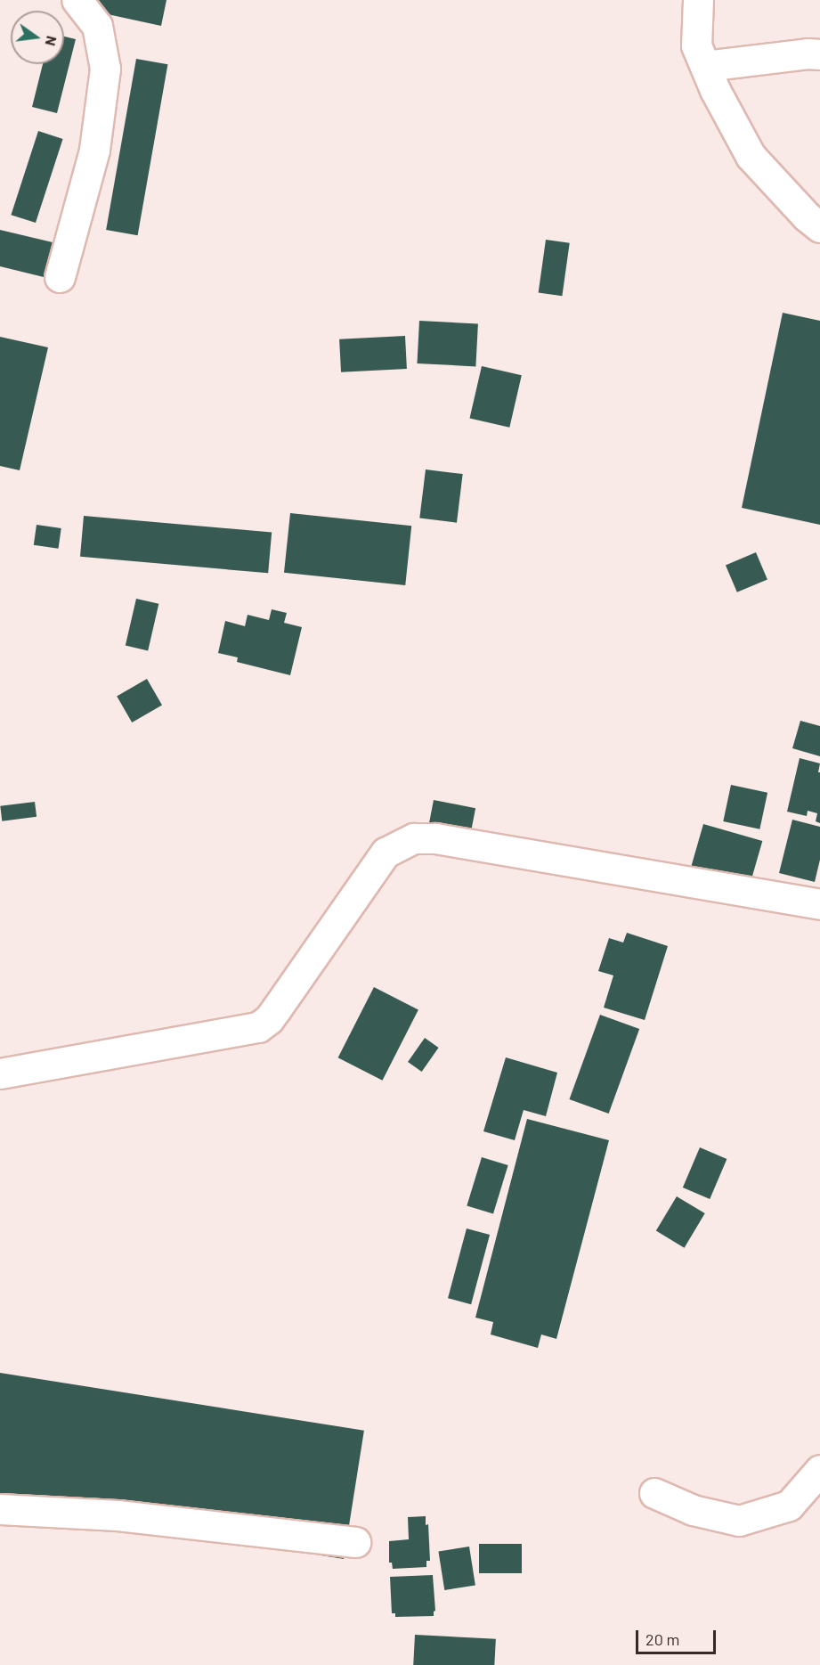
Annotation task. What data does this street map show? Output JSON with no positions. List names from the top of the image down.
{
  "scale_bar": "20 m",
  "north": "right"
}
